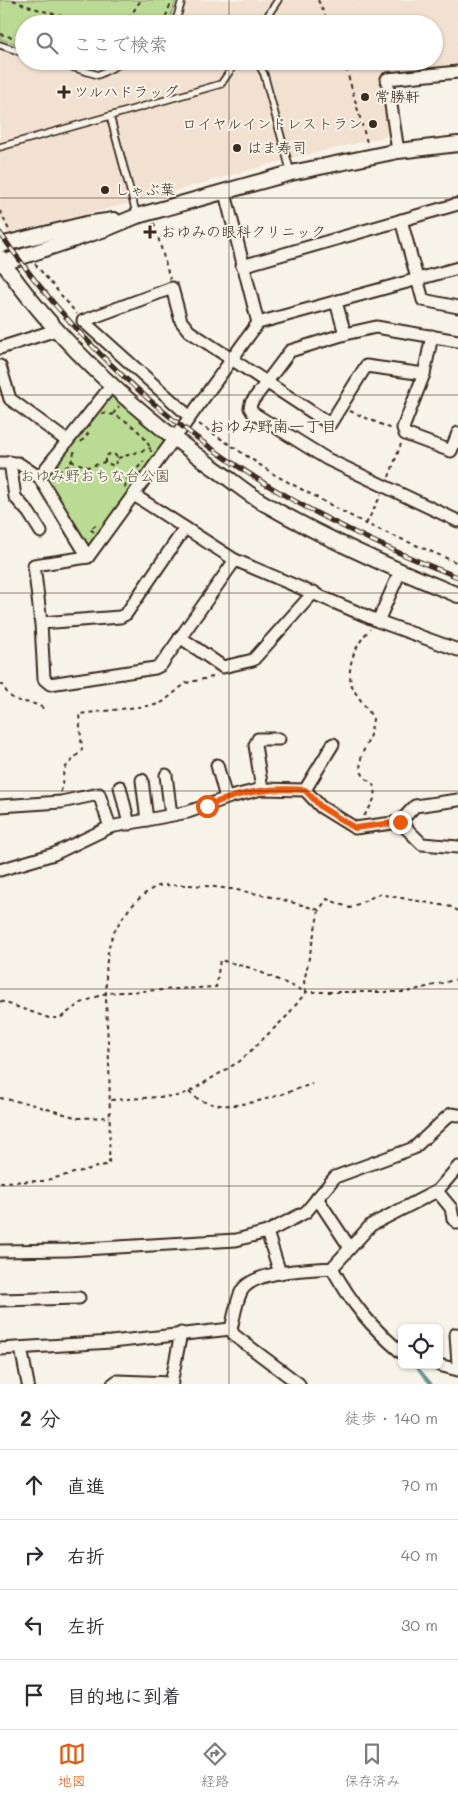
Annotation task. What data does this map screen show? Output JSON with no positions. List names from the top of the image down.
{
  "districts": ["おゆみ野南一丁目"],
  "parks": ["おゆみ野おちな台公園"],
  "places": {
    "health": ["ツルハドラッグ", "おゆみの眼科クリニック"],
    "other": [
      "常勝軒",
      "ロイヤルインドレストラン",
      "はま寿司",
      "しゃぶ葉"
    ]
  },
  "page": {
    "search": "ここで検索",
    "heading": ["2 分", "徒歩 · 140 m"],
    "list": [
      ["直進", "70 m"],
      ["右折", "40 m"],
      ["左折", "30 m"],
      "目的地に到着"
    ],
    "nav": ["地図", "経路", "保存済み"]
  }
}
